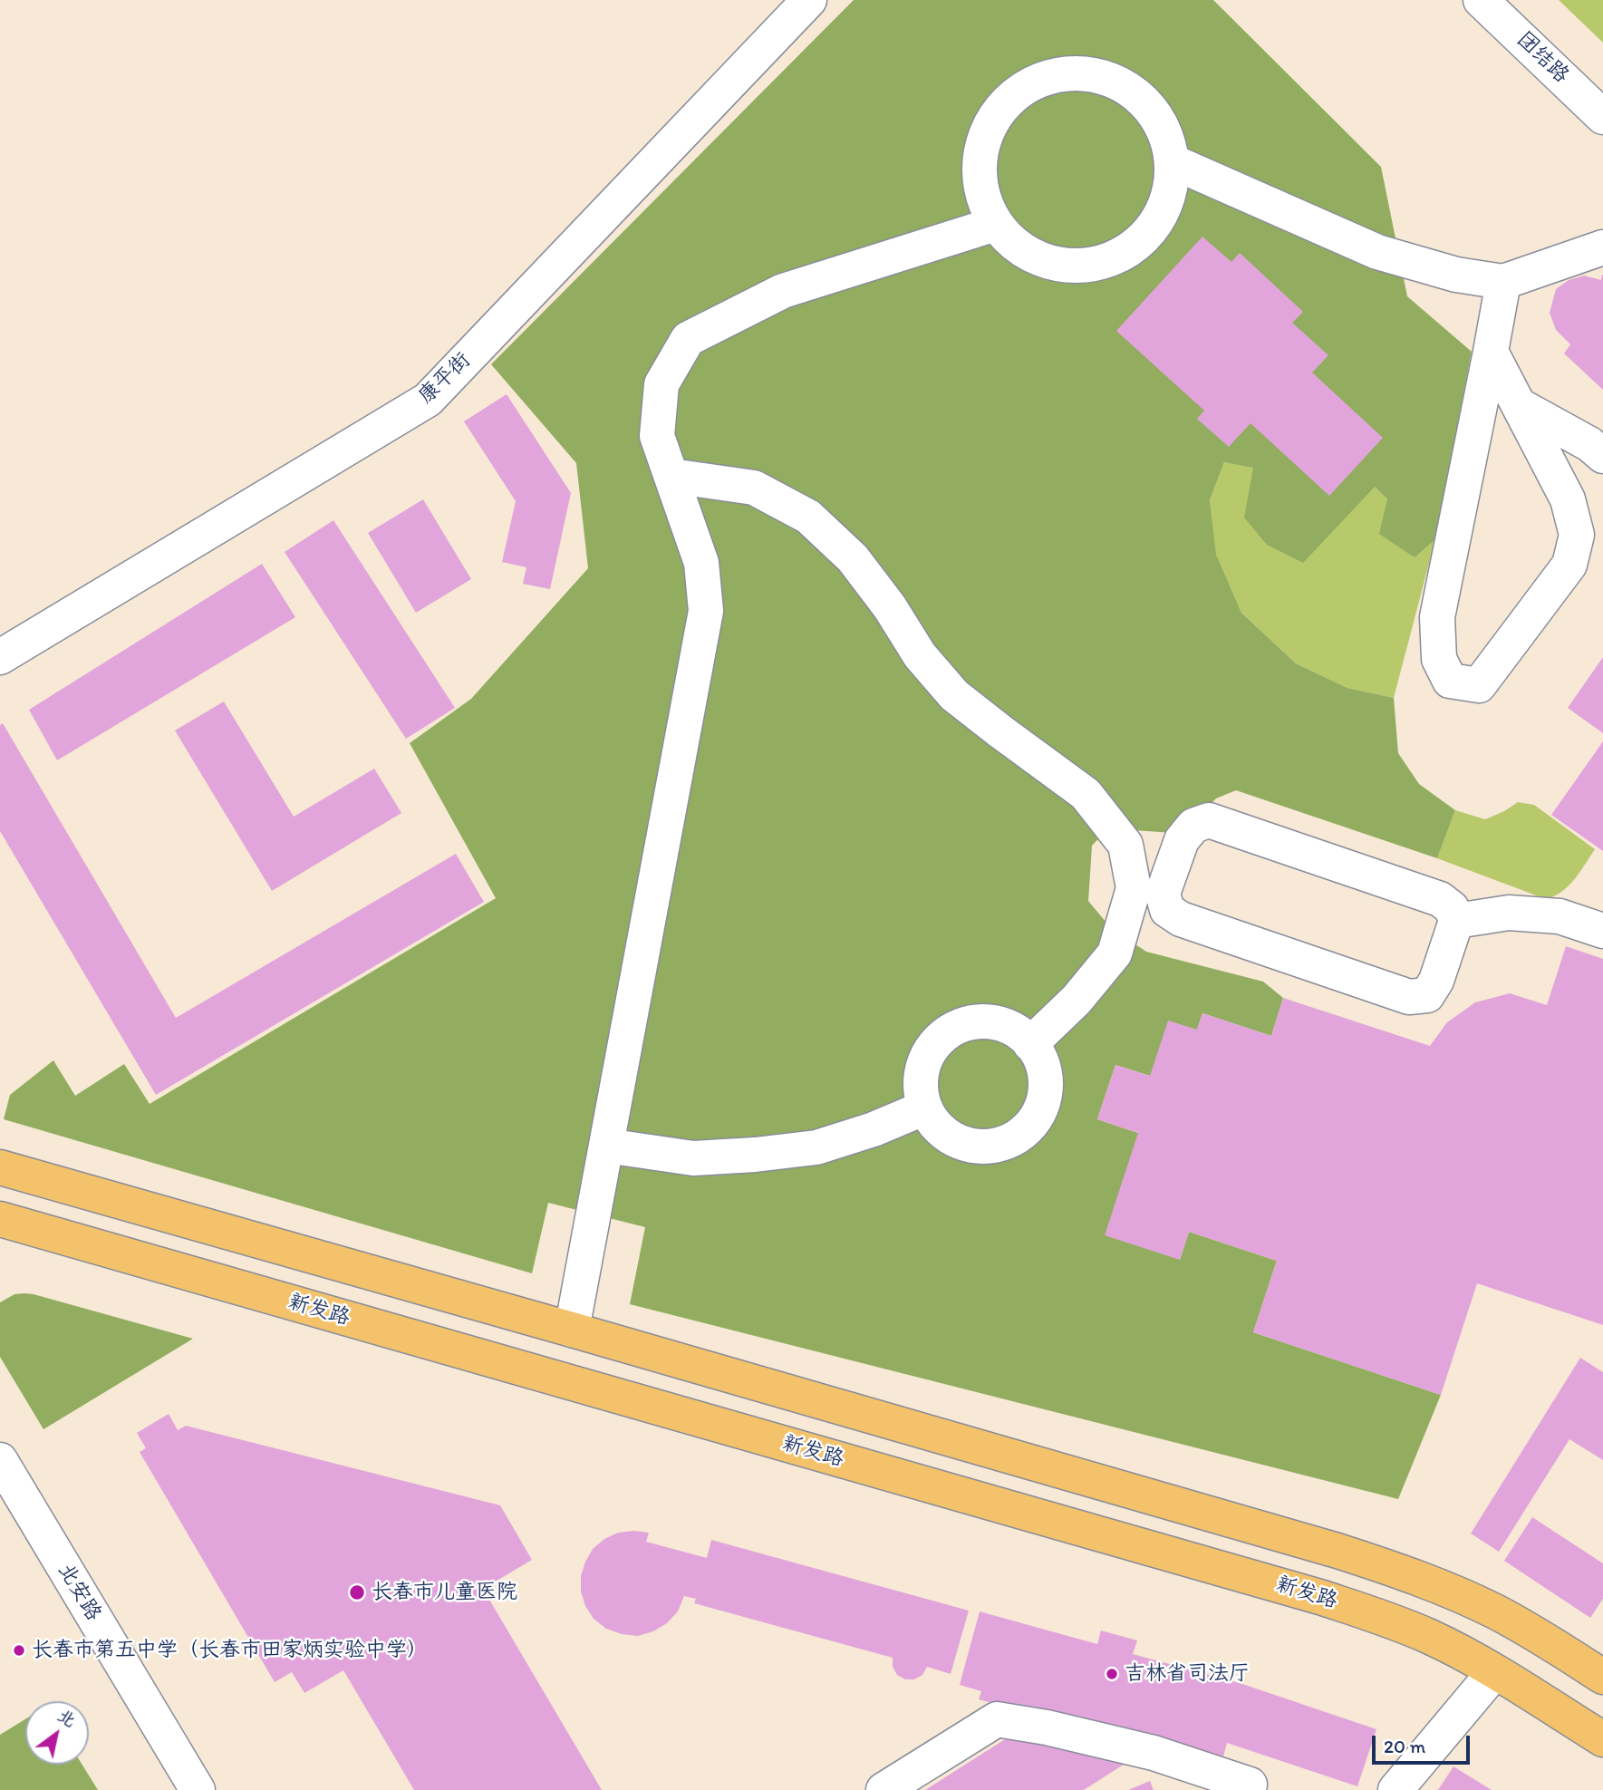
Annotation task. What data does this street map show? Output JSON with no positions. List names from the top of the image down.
{
  "streets": {
    "main road": ["新发路"],
    "street": ["团结路", "康平街", "北安路"]
  },
  "places": ["长春市儿童医院", "长春市第五中学（长春市田家炳实验中学）", "吉林省司法厅"],
  "scale_bar": "20 m",
  "north": "top right"
}
